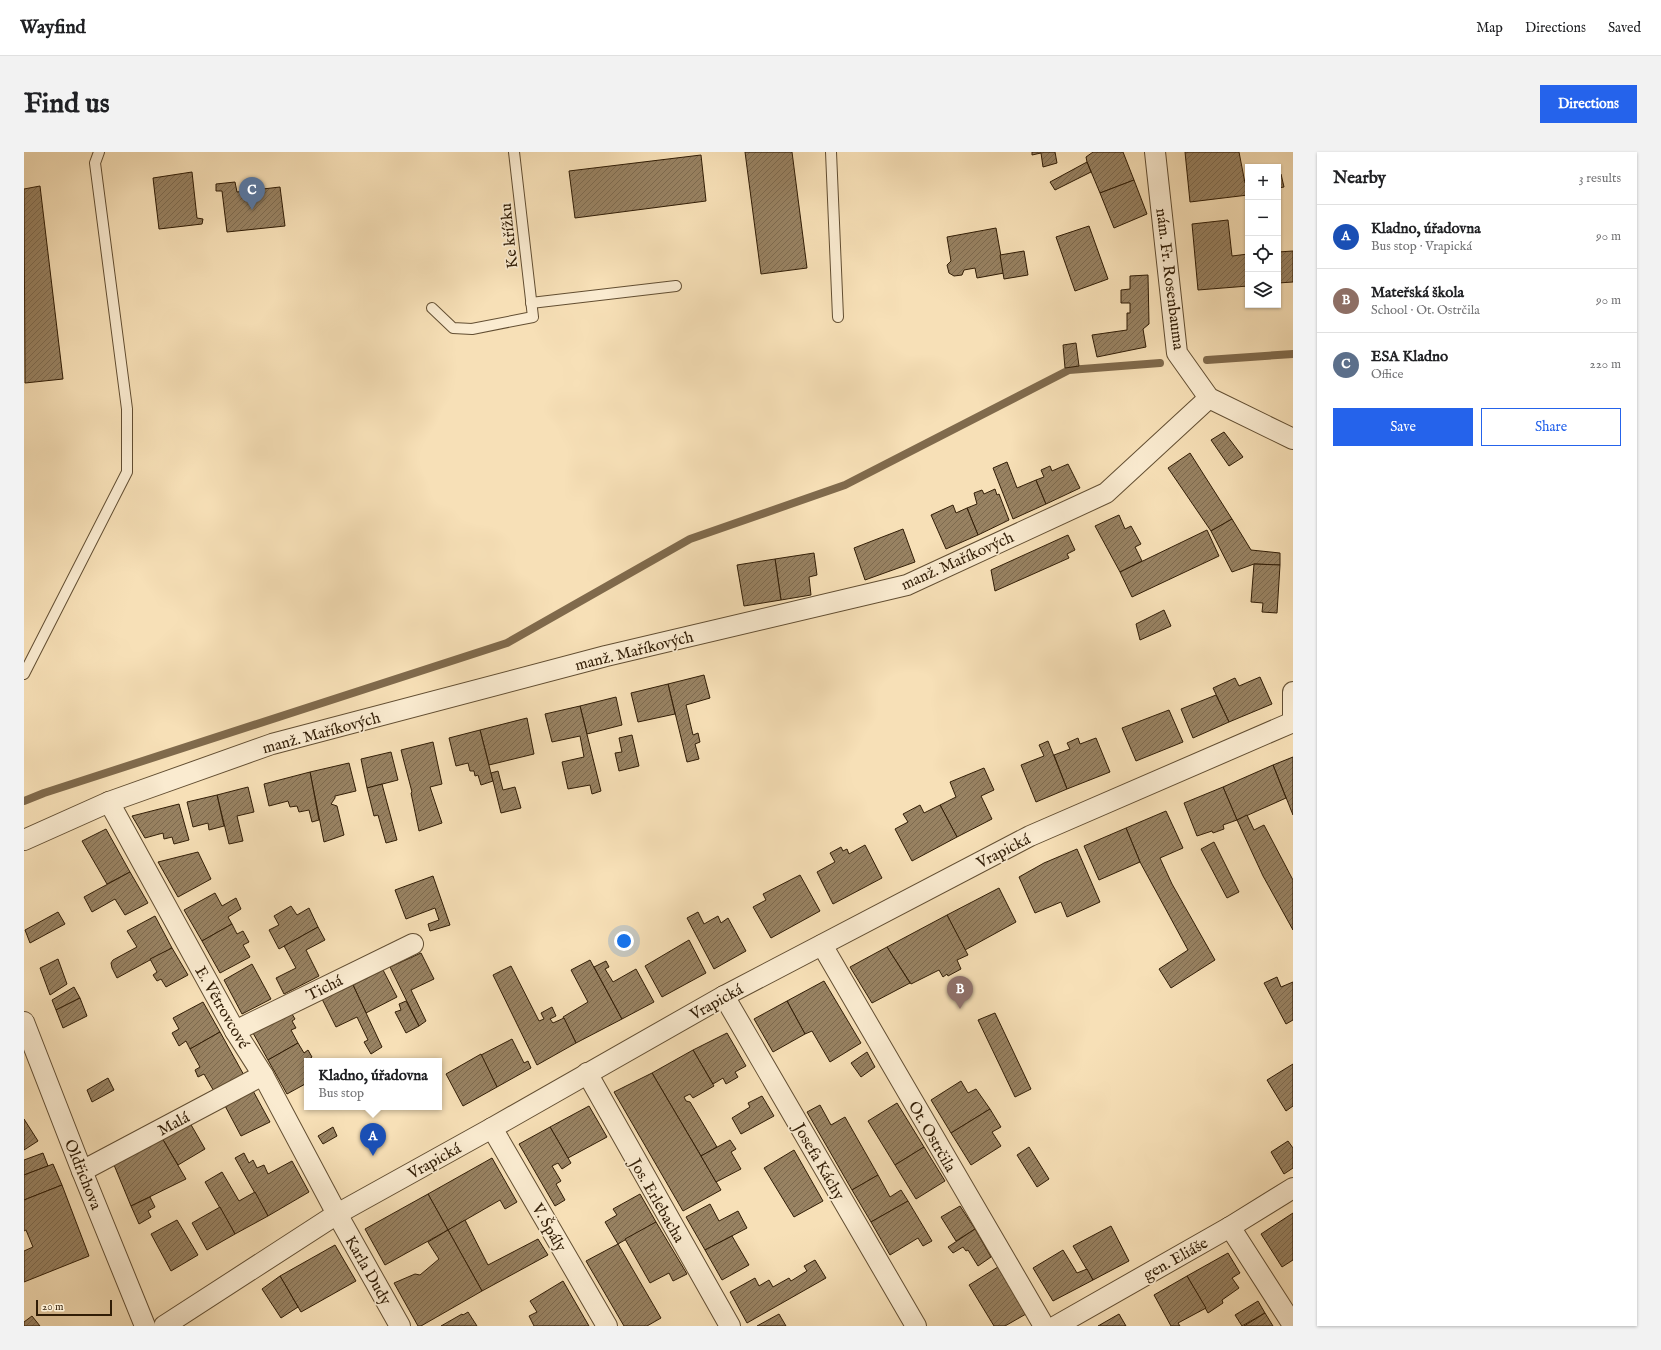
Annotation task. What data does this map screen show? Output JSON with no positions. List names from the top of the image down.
{
  "streets": {
    "street": [
      "nám. Fr. Rosenbauma",
      "manž. Maříkových",
      "Vrapická",
      "Tichá",
      "E. Větrovcové",
      "Malá",
      "Ot. Ostrčila",
      "Josefa Káchy",
      "Oldřichova",
      "Jos. Erlebacha",
      "V. Špály",
      "gen. Eliáše",
      "Karla Dudy"
    ],
    "lane": ["Ke křížku"]
  },
  "crossings": [
    ["nám. Fr. Rosenbauma", "manž. Maříkových"],
    ["manž. Maříkových", "E. Větrovcové"],
    ["Vrapická", "E. Větrovcové"],
    ["Vrapická", "Ot. Ostrčila"],
    ["Vrapická", "Josefa Káchy"],
    ["Vrapická", "Jos. Erlebacha"],
    ["Vrapická", "V. Špály"],
    ["Vrapická", "Karla Dudy"],
    ["Tichá", "E. Větrovcové"],
    ["E. Větrovcové", "Malá"],
    ["E. Větrovcové", "Karla Dudy"],
    ["Malá", "Oldřichova"]
  ],
  "scale_bar": "20 m",
  "page": {
    "header": "Wayfind",
    "nav": ["Map", "Directions", "Saved"],
    "buttons": [
      "Directions",
      ["Save", "Share"]
    ],
    "title": "Find us",
    "heading": ["Nearby", "3 results"],
    "map_buttons": ["+", "−"],
    "pins": ["C", "B", "A"],
    "list": [
      {
        "mark": "A",
        "name": "Kladno, úřadovna",
        "note": "Bus stop · Vrapická",
        "value": "90 m"
      },
      {
        "mark": "B",
        "name": "Mateřská škola",
        "note": "School · Ot. Ostrčila",
        "value": "90 m"
      },
      {
        "mark": "C",
        "name": "ESA Kladno",
        "note": "Office",
        "value": "220 m"
      }
    ],
    "popup": ["Kladno, úřadovna", "Bus stop"],
    "scale": "20 m"
  }
}
